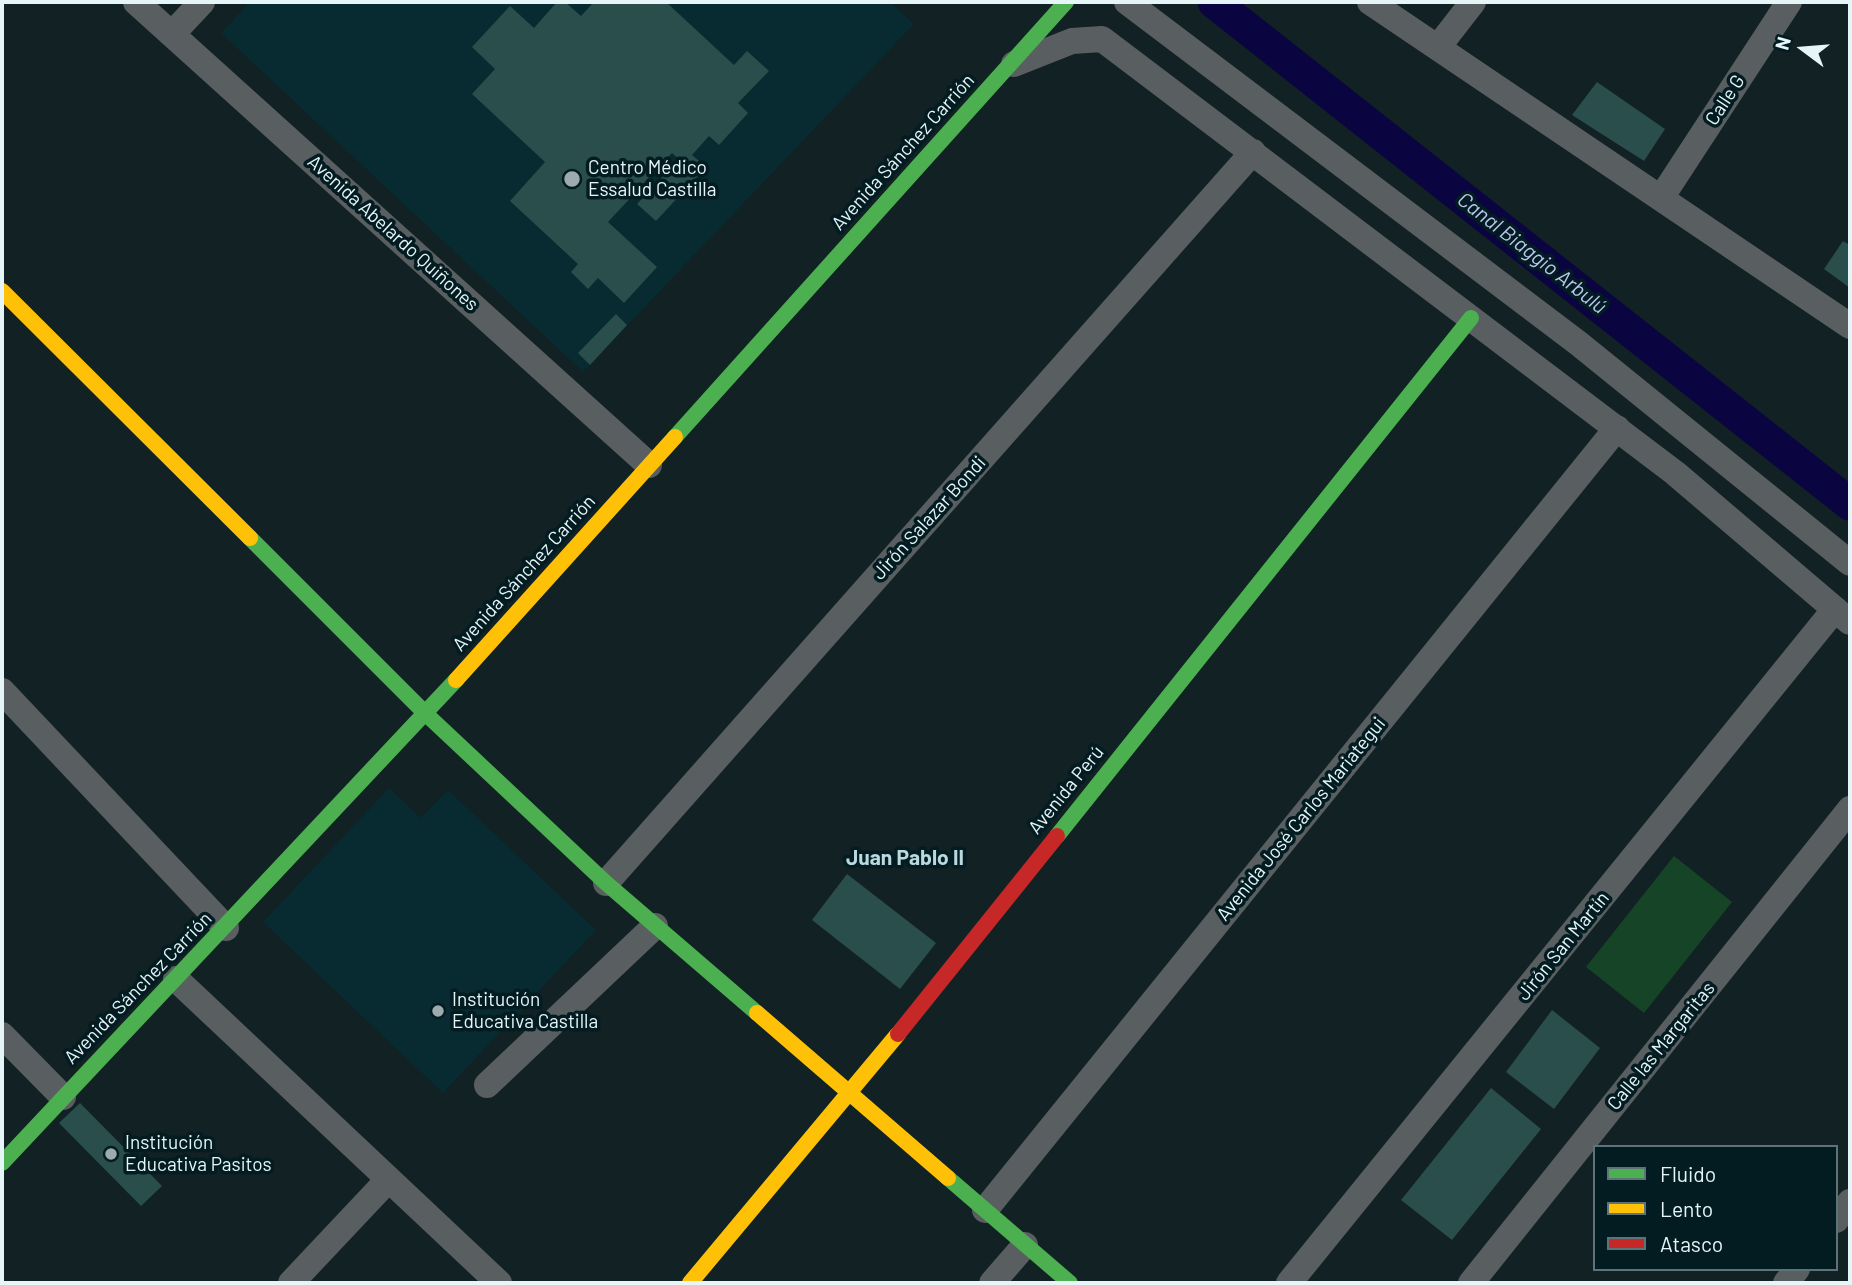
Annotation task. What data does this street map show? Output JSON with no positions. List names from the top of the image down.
{
  "streets": {
    "street": [
      "Calle G",
      "Avenida Sánchez Carrión",
      "Avenida Abelardo Quiñones",
      "Jirón Salazar Bondi",
      "Avenida Perú",
      "Avenida José Carlos Mariategui",
      "Jirón San Martín",
      "Calle las Margaritas"
    ]
  },
  "crossings": [
    ["Avenida Sánchez Carrión", "Avenida Abelardo Quiñones"]
  ],
  "districts": ["Juan Pablo II"],
  "water": ["Canal Biaggio Arbulú"],
  "places": ["Centro Médico Essalud Castilla", "Institución Educativa Castilla", "Institución Educativa Pasitos"],
  "legend": ["Fluido", "Lento", "Atasco"],
  "north": "left"
}
